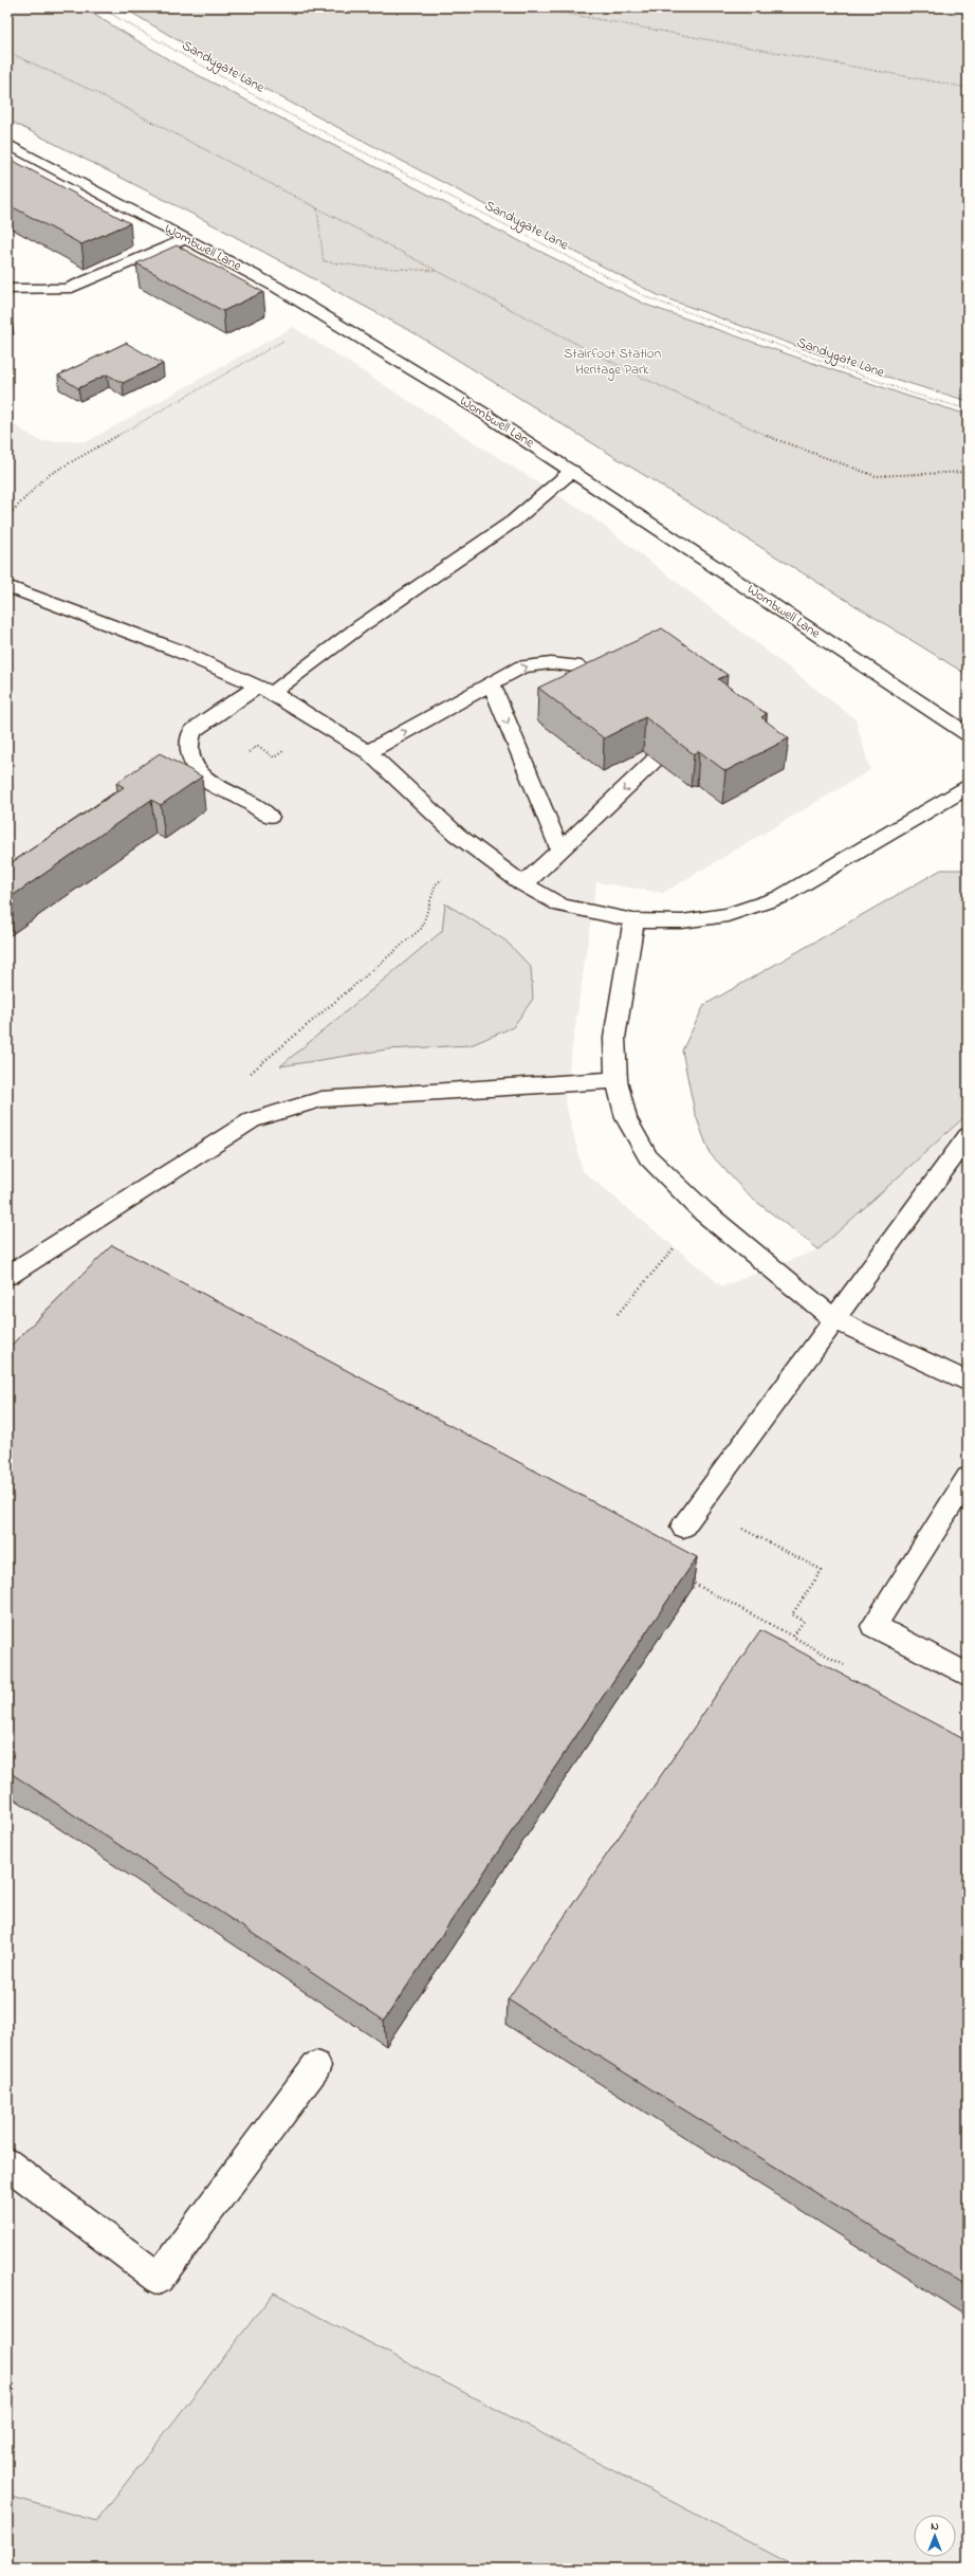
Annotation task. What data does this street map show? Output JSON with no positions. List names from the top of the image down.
{
  "streets": {
    "main road": ["Wombwell Lane"],
    "path": ["Sandygate Lane"]
  },
  "parks": ["Stairfoot Station Heritage Park"],
  "north": "top"
}
